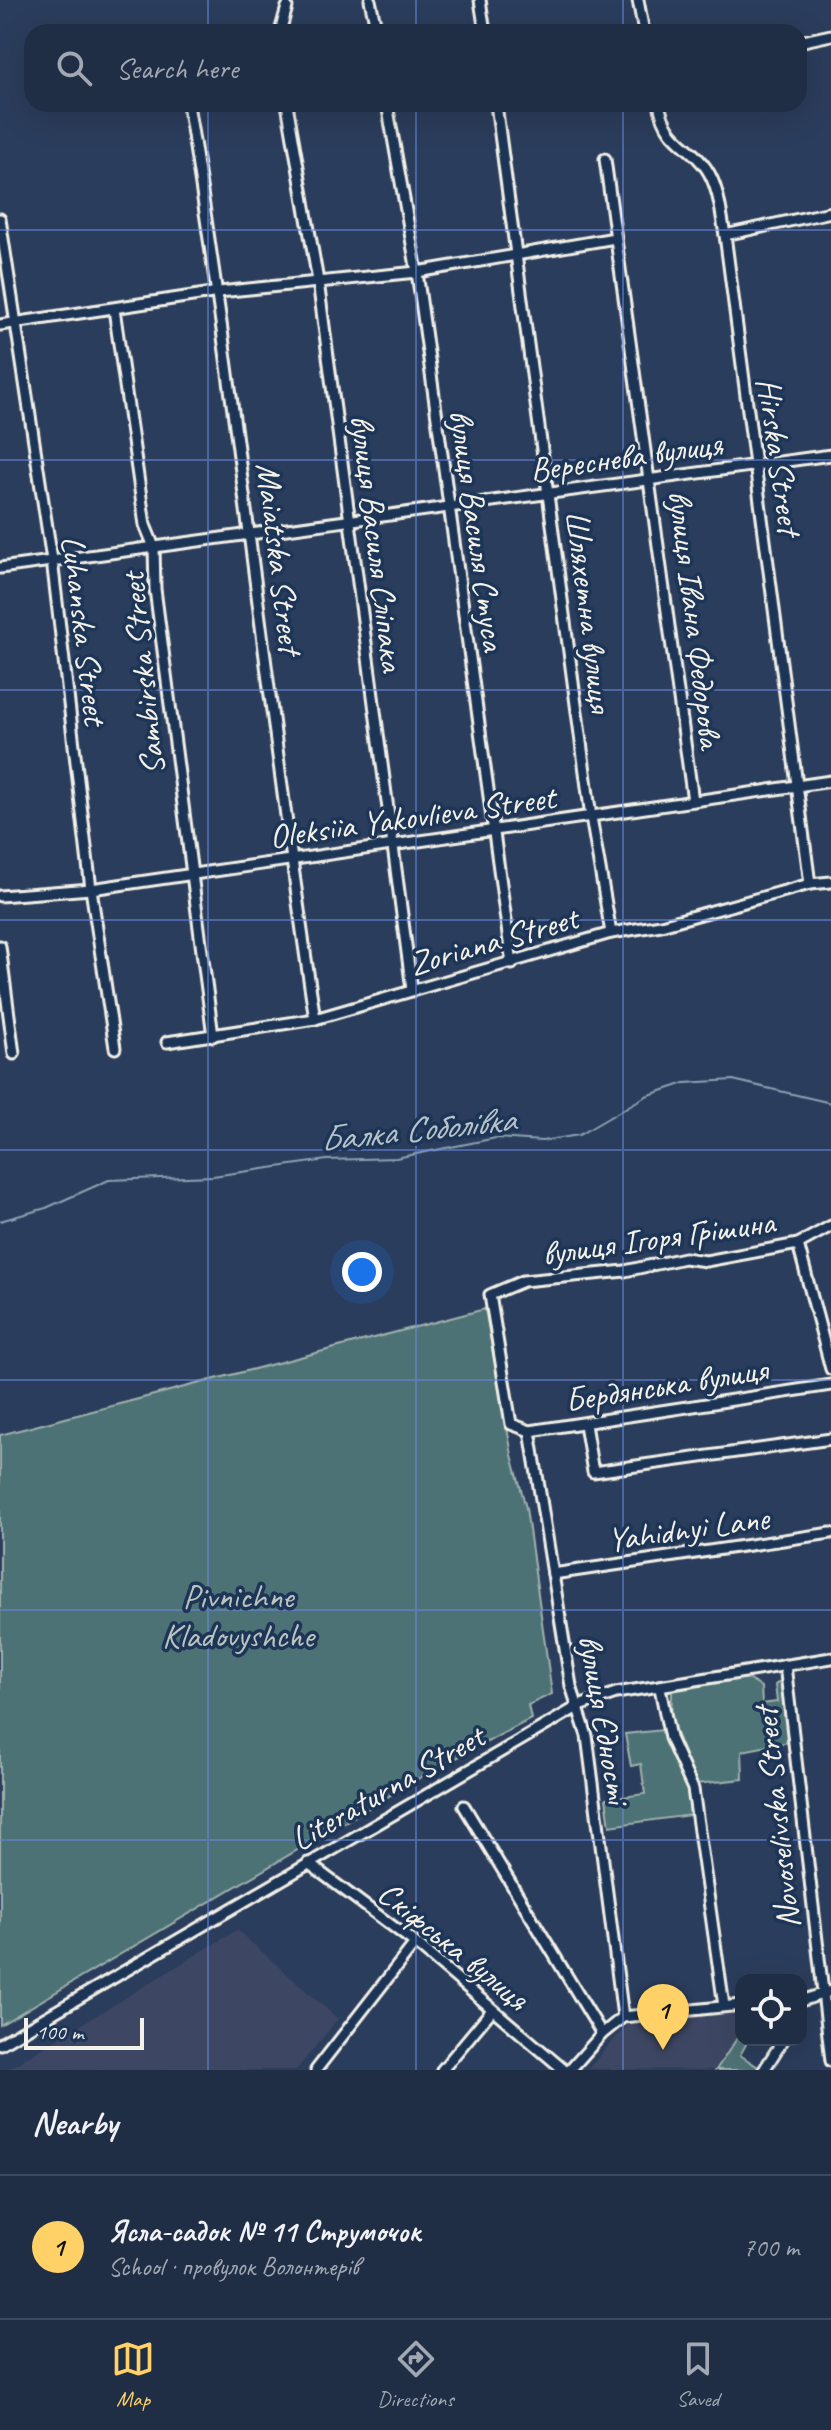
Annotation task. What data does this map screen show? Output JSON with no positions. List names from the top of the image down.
{
  "streets": {
    "street": [
      "Вереснева вулиця",
      "Hirska Street",
      "вулиця Василя Стуса",
      "вулиця Василя Сліпака",
      "Maiatska Street",
      "Шляхетна вулиця",
      "вулиця Івана Федорова",
      "Luhanska Street",
      "Sambirska Street",
      "Oleksiia Yakovlieva Street",
      "Zoriana Street",
      "вулиця Ігоря Грішина",
      "Бердянська вулиця",
      "Yahidnyi Lane",
      "вулиця Єдності",
      "Literaturna Street",
      "Novoselivska Street",
      "Скіфська вулиця"
    ]
  },
  "crossings": [
    ["Вереснева вулиця", "Hirska Street"],
    ["Вереснева вулиця", "вулиця Василя Стуса"],
    ["Вереснева вулиця", "вулиця Василя Сліпака"],
    ["Вереснева вулиця", "Maiatska Street"],
    ["Вереснева вулиця", "Шляхетна вулиця"],
    ["Вереснева вулиця", "вулиця Івана Федорова"],
    ["Вереснева вулиця", "Luhanska Street"],
    ["Вереснева вулиця", "Sambirska Street"],
    ["Hirska Street", "Oleksiia Yakovlieva Street"],
    ["Hirska Street", "Zoriana Street"],
    ["вулиця Василя Стуса", "Oleksiia Yakovlieva Street"],
    ["вулиця Василя Стуса", "Zoriana Street"],
    ["вулиця Василя Сліпака", "Oleksiia Yakovlieva Street"],
    ["вулиця Василя Сліпака", "Zoriana Street"],
    ["Maiatska Street", "Oleksiia Yakovlieva Street"],
    ["Maiatska Street", "Zoriana Street"],
    ["Шляхетна вулиця", "Oleksiia Yakovlieva Street"],
    ["Шляхетна вулиця", "Zoriana Street"],
    ["вулиця Івана Федорова", "Oleksiia Yakovlieva Street"],
    ["Luhanska Street", "Oleksiia Yakovlieva Street"],
    ["Sambirska Street", "Oleksiia Yakovlieva Street"],
    ["Sambirska Street", "Zoriana Street"],
    ["вулиця Ігоря Грішина", "Бердянська вулиця"],
    ["Бердянська вулиця", "вулиця Єдності"],
    ["Yahidnyi Lane", "вулиця Єдності"],
    ["вулиця Єдності", "Literaturna Street"],
    ["Literaturna Street", "Novoselivska Street"],
    ["Literaturna Street", "Скіфська вулиця"]
  ],
  "water": ["Балка Соболівка"],
  "parks": ["Pivnichne Kladovyshche"],
  "scale_bar": "100 m",
  "page": {
    "search": "Search here",
    "pins": "1",
    "scale": "100 m",
    "heading": "Nearby",
    "list": [
      {
        "mark": "1",
        "name": "Ясла-садок № 11 Струмочок",
        "note": "School · провулок Волонтерів",
        "value": "700 m"
      }
    ],
    "nav": ["Map", "Directions", "Saved"]
  }
}
